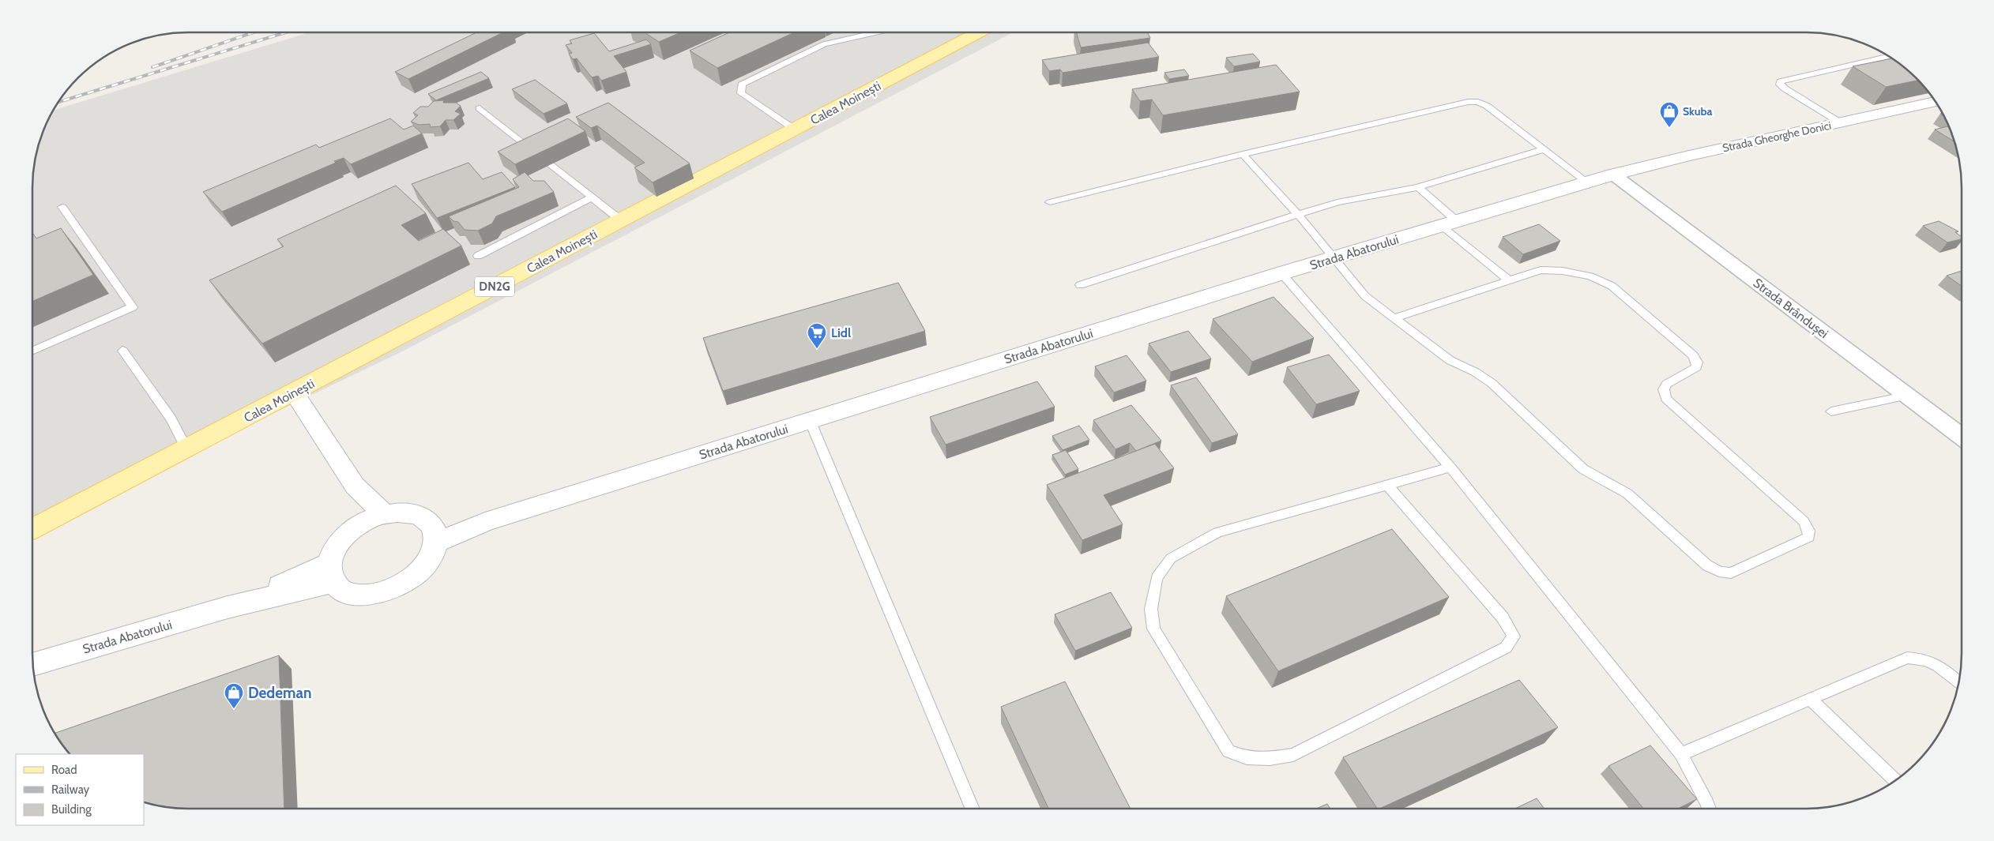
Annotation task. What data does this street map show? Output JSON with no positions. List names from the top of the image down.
{
  "streets": {
    "main road": ["Calea Moinești", "DN2G"],
    "street": ["Strada Gheorghe Donici", "Strada Abatorului", "Strada Brândușei"]
  },
  "crossings": [
    ["Strada Gheorghe Donici", "Strada Abatorului"],
    ["Strada Gheorghe Donici", "Strada Brândușei"],
    ["Strada Abatorului", "Strada Brândușei"]
  ],
  "places": {
    "shop": ["Skuba", "Dedeman"],
    "supermarket": ["Lidl"]
  },
  "legend": ["Road", "Railway", "Building"]
}
